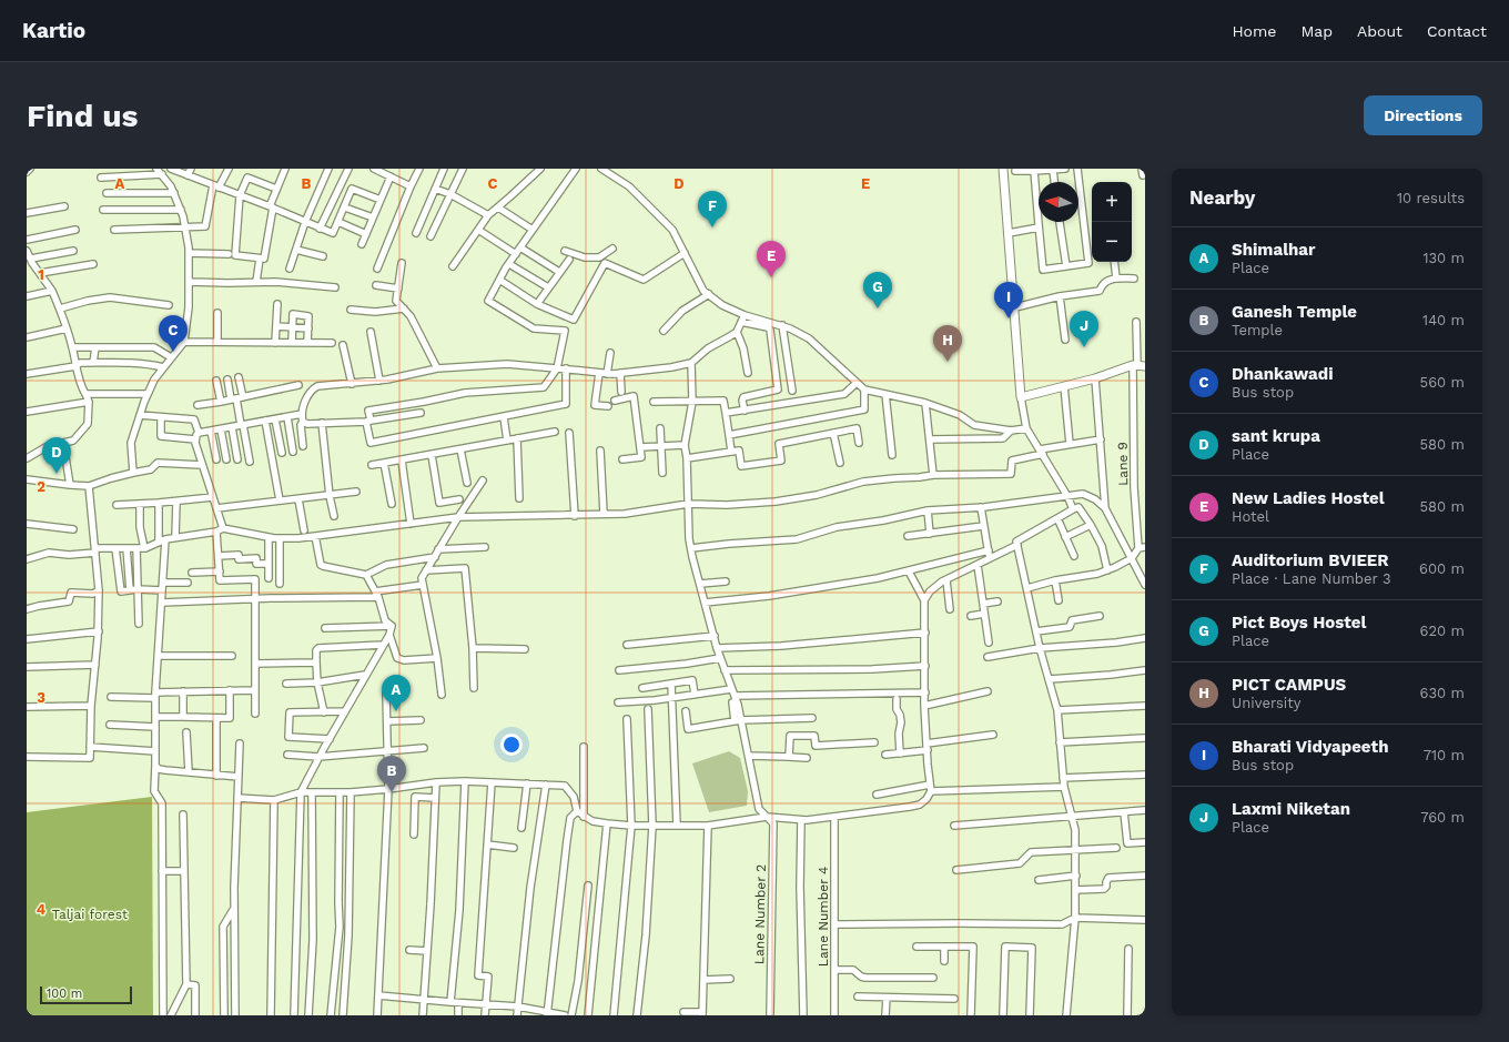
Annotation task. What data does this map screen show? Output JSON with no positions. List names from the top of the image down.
{
  "streets": {
    "street": ["Lane 9", "Lane Number 2", "Lane Number 4"]
  },
  "parks": ["Taljai forest"],
  "scale_bar": "100 m",
  "north": "left",
  "page": {
    "header": "Kartio",
    "nav": [
      "Home",
      "Map",
      "About",
      "Contact"
    ],
    "buttons": "Directions",
    "title": "Find us",
    "heading": ["Nearby", "10 results"],
    "map_buttons": ["+", "−"],
    "pins": [
      "F",
      "E",
      "G",
      "I",
      "J",
      "C",
      "H",
      "D",
      "A",
      "B"
    ],
    "list": [
      {
        "mark": "A",
        "name": "Shimalhar",
        "note": "Place",
        "value": "130 m"
      },
      {
        "mark": "B",
        "name": "Ganesh Temple",
        "note": "Temple",
        "value": "140 m"
      },
      {
        "mark": "C",
        "name": "Dhankawadi",
        "note": "Bus stop",
        "value": "560 m"
      },
      {
        "mark": "D",
        "name": "sant krupa",
        "note": "Place",
        "value": "580 m"
      },
      {
        "mark": "E",
        "name": "New Ladies Hostel",
        "note": "Hotel",
        "value": "580 m"
      },
      {
        "mark": "F",
        "name": "Auditorium BVIEER",
        "note": "Place · Lane Number 3",
        "value": "600 m"
      },
      {
        "mark": "G",
        "name": "Pict Boys Hostel",
        "note": "Place",
        "value": "620 m"
      },
      {
        "mark": "H",
        "name": "PICT CAMPUS",
        "note": "University",
        "value": "630 m"
      },
      {
        "mark": "I",
        "name": "Bharati Vidyapeeth",
        "note": "Bus stop",
        "value": "710 m"
      },
      {
        "mark": "J",
        "name": "Laxmi Niketan",
        "note": "Place",
        "value": "760 m"
      }
    ],
    "scale": "100 m"
  },
  "grid": {
    "columns": [
      "A",
      "B",
      "C",
      "D",
      "E"
    ],
    "rows": [
      "1",
      "2",
      "3",
      "4"
    ]
  }
}
